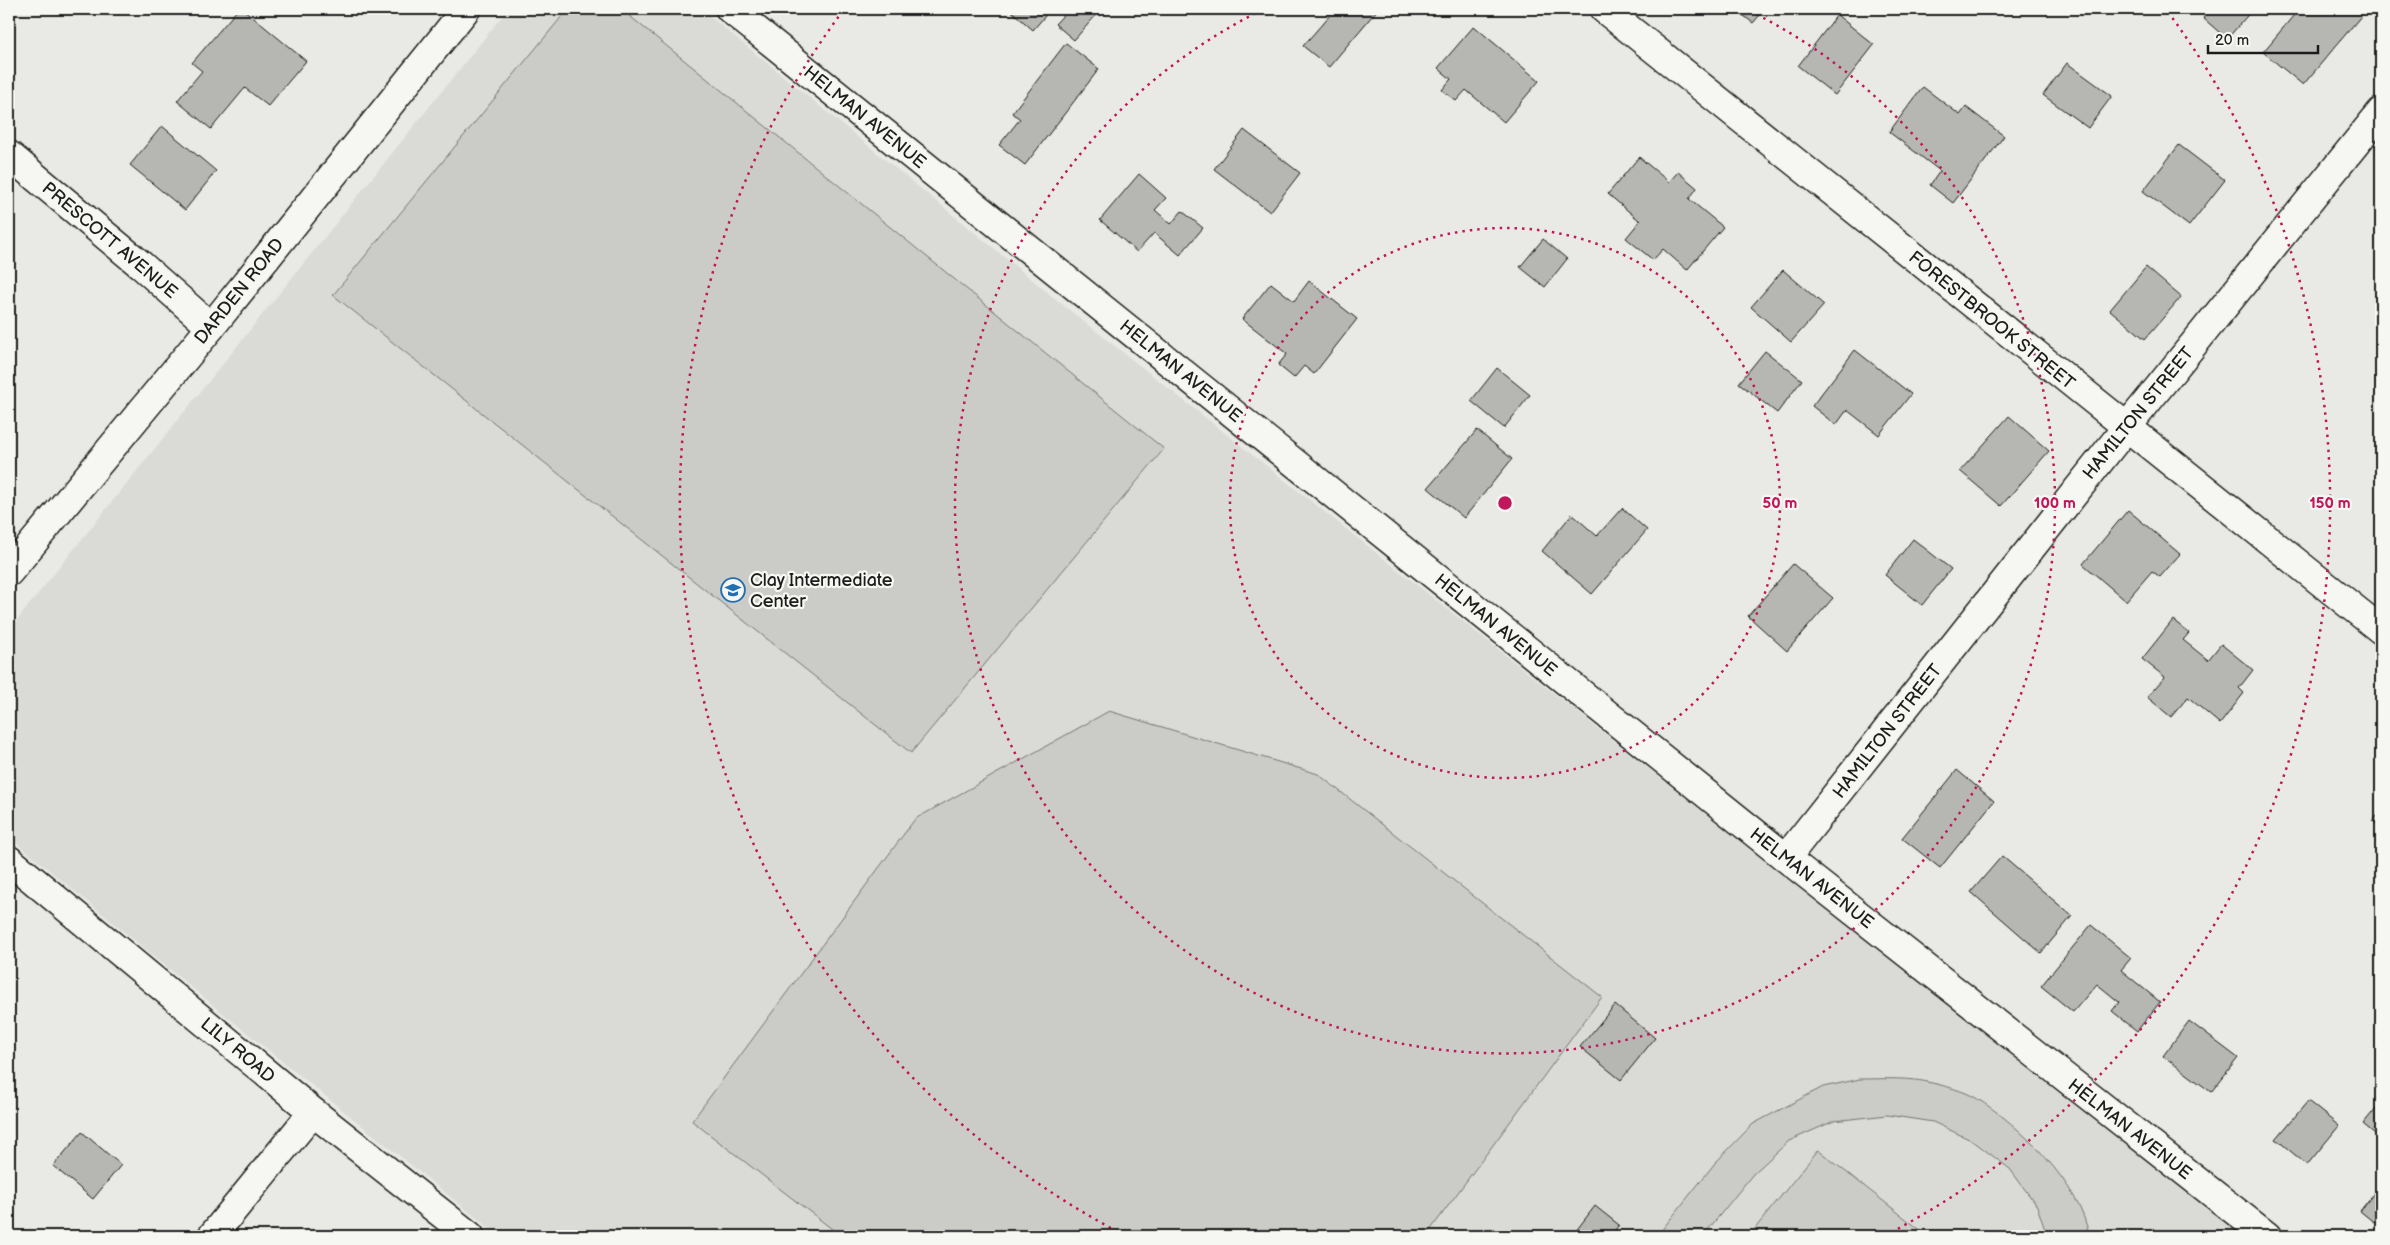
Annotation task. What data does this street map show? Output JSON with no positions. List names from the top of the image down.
{
  "streets": {
    "street": [
      "HELMAN AVENUE",
      "PRESCOTT AVENUE",
      "DARDEN ROAD",
      "FORESTBROOK STREET",
      "HAMILTON STREET",
      "LILY ROAD"
    ]
  },
  "crossings": [
    ["HELMAN AVENUE", "HAMILTON STREET"],
    ["PRESCOTT AVENUE", "DARDEN ROAD"],
    ["FORESTBROOK STREET", "HAMILTON STREET"]
  ],
  "places": {
    "school or university": ["Clay Intermediate Center"]
  },
  "scale_bar": "20 m",
  "rings": ["50 m", "100 m", "150 m"]
}
